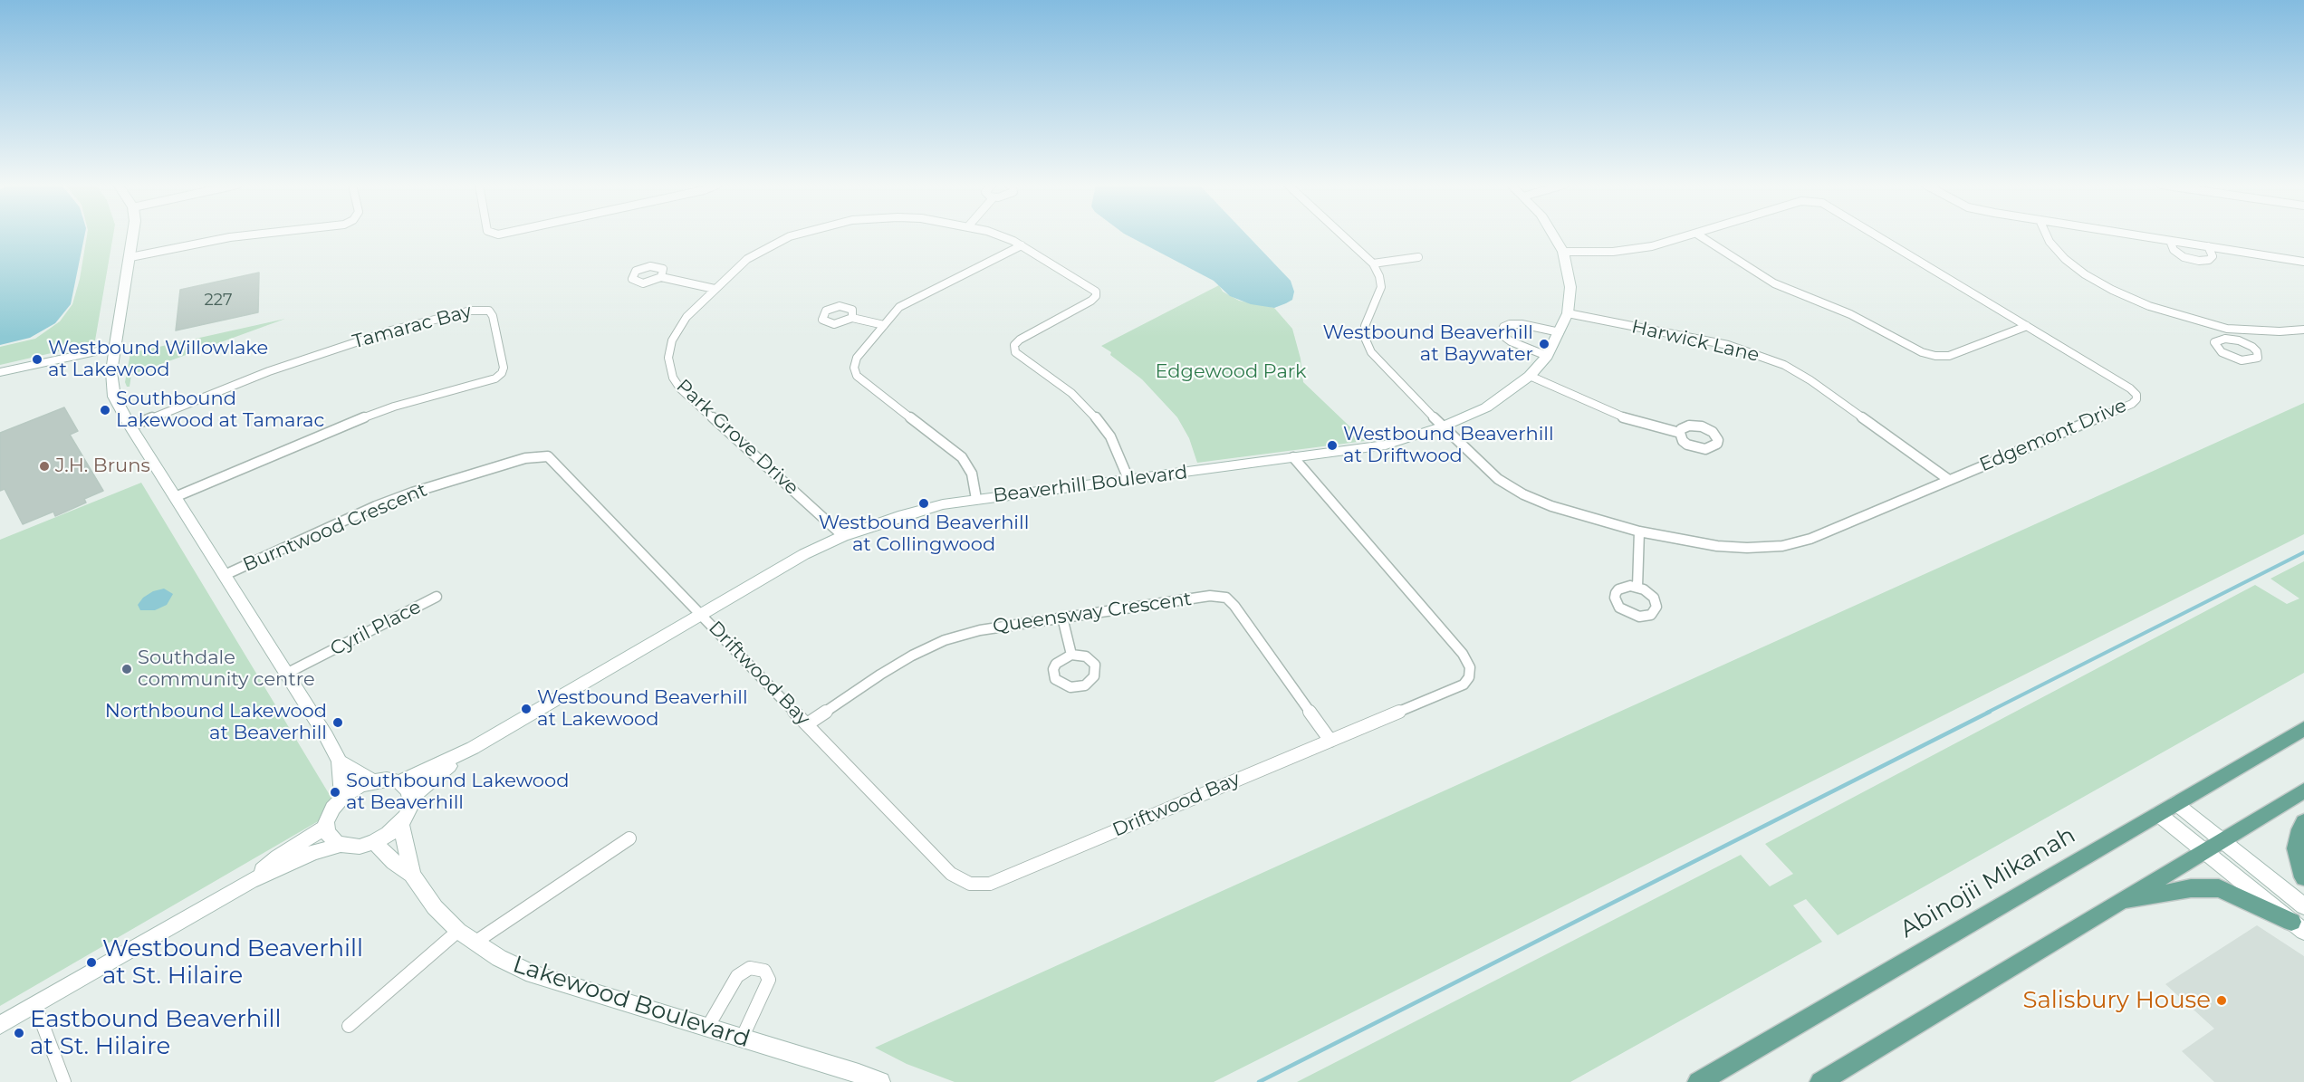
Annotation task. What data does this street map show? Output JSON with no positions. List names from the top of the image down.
{
  "streets": {
    "main road": ["Abinojii Mikanah"],
    "street": [
      "Tamarac Bay",
      "Harwick Lane",
      "Edgemont Drive",
      "Park Grove Drive",
      "Beaverhill Boulevard",
      "Burntwood Crescent",
      "Queensway Crescent",
      "Cyril Place",
      "Driftwood Bay",
      "Lakewood Boulevard"
    ]
  },
  "crossings": [
    ["Harwick Lane", "Edgemont Drive"],
    ["Harwick Lane", "Beaverhill Boulevard"],
    ["Edgemont Drive", "Beaverhill Boulevard"],
    ["Park Grove Drive", "Beaverhill Boulevard"],
    ["Beaverhill Boulevard", "Burntwood Crescent"],
    ["Beaverhill Boulevard", "Driftwood Bay"],
    ["Beaverhill Boulevard", "Lakewood Boulevard"],
    ["Burntwood Crescent", "Driftwood Bay"],
    ["Queensway Crescent", "Driftwood Bay"]
  ],
  "parks": ["Edgewood Park"],
  "places": [
    "Westbound Beaverhill at Baywater",
    "Westbound Willowlake at Lakewood",
    "Southbound Lakewood at Tamarac",
    "Westbound Beaverhill at Driftwood",
    "J.H. Bruns",
    "Westbound Beaverhill at Collingwood",
    "Southdale community centre",
    "Westbound Beaverhill at Lakewood",
    "Northbound Lakewood at Beaverhill",
    "Southbound Lakewood at Beaverhill",
    "Westbound Beaverhill at St. Hilaire",
    "Salisbury House",
    "Eastbound Beaverhill at St. Hilaire"
  ],
  "house_numbers": ["227"]
}
